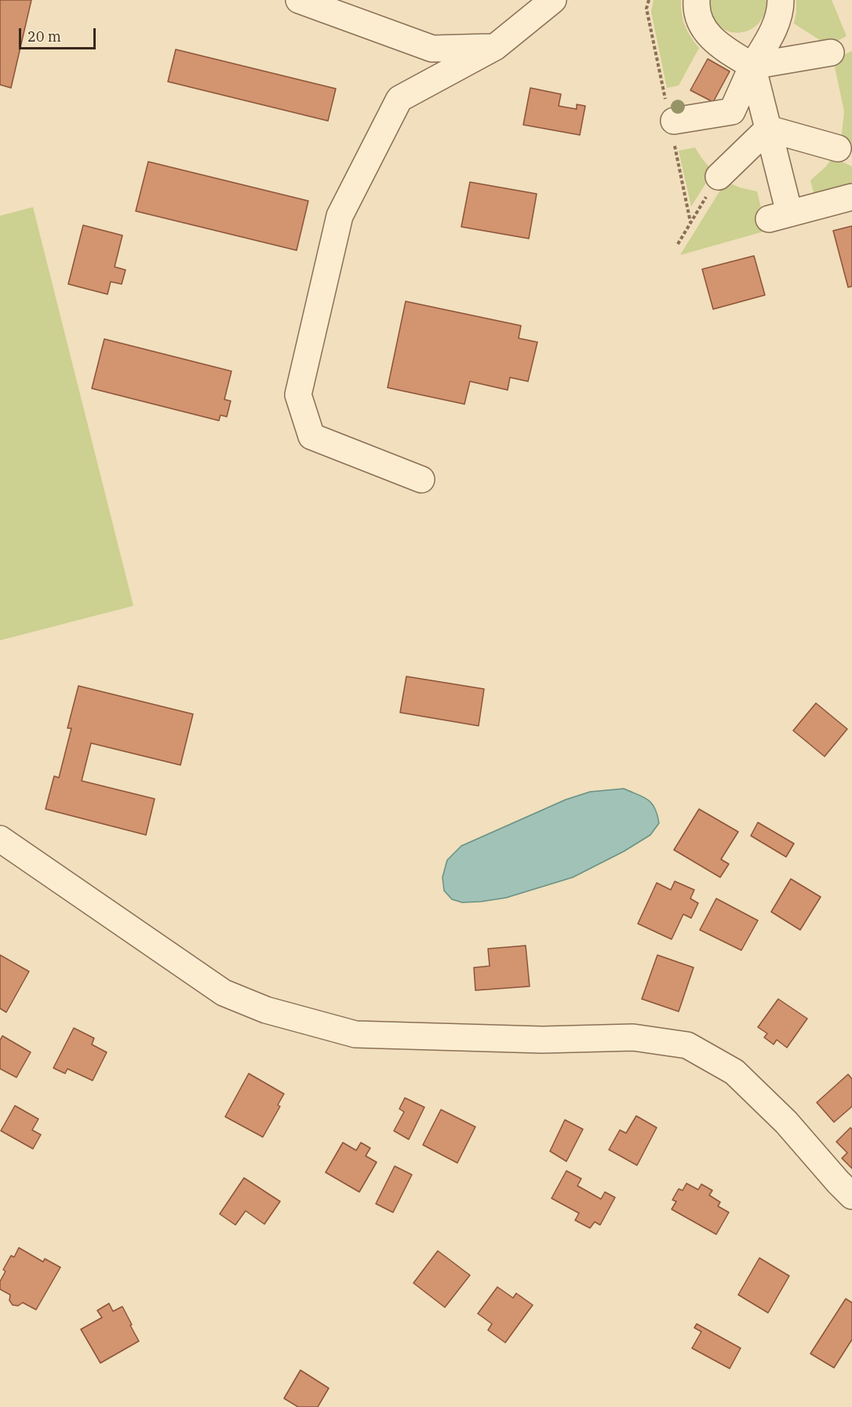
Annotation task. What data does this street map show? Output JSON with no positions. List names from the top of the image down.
{
  "scale_bar": "20 m"
}
